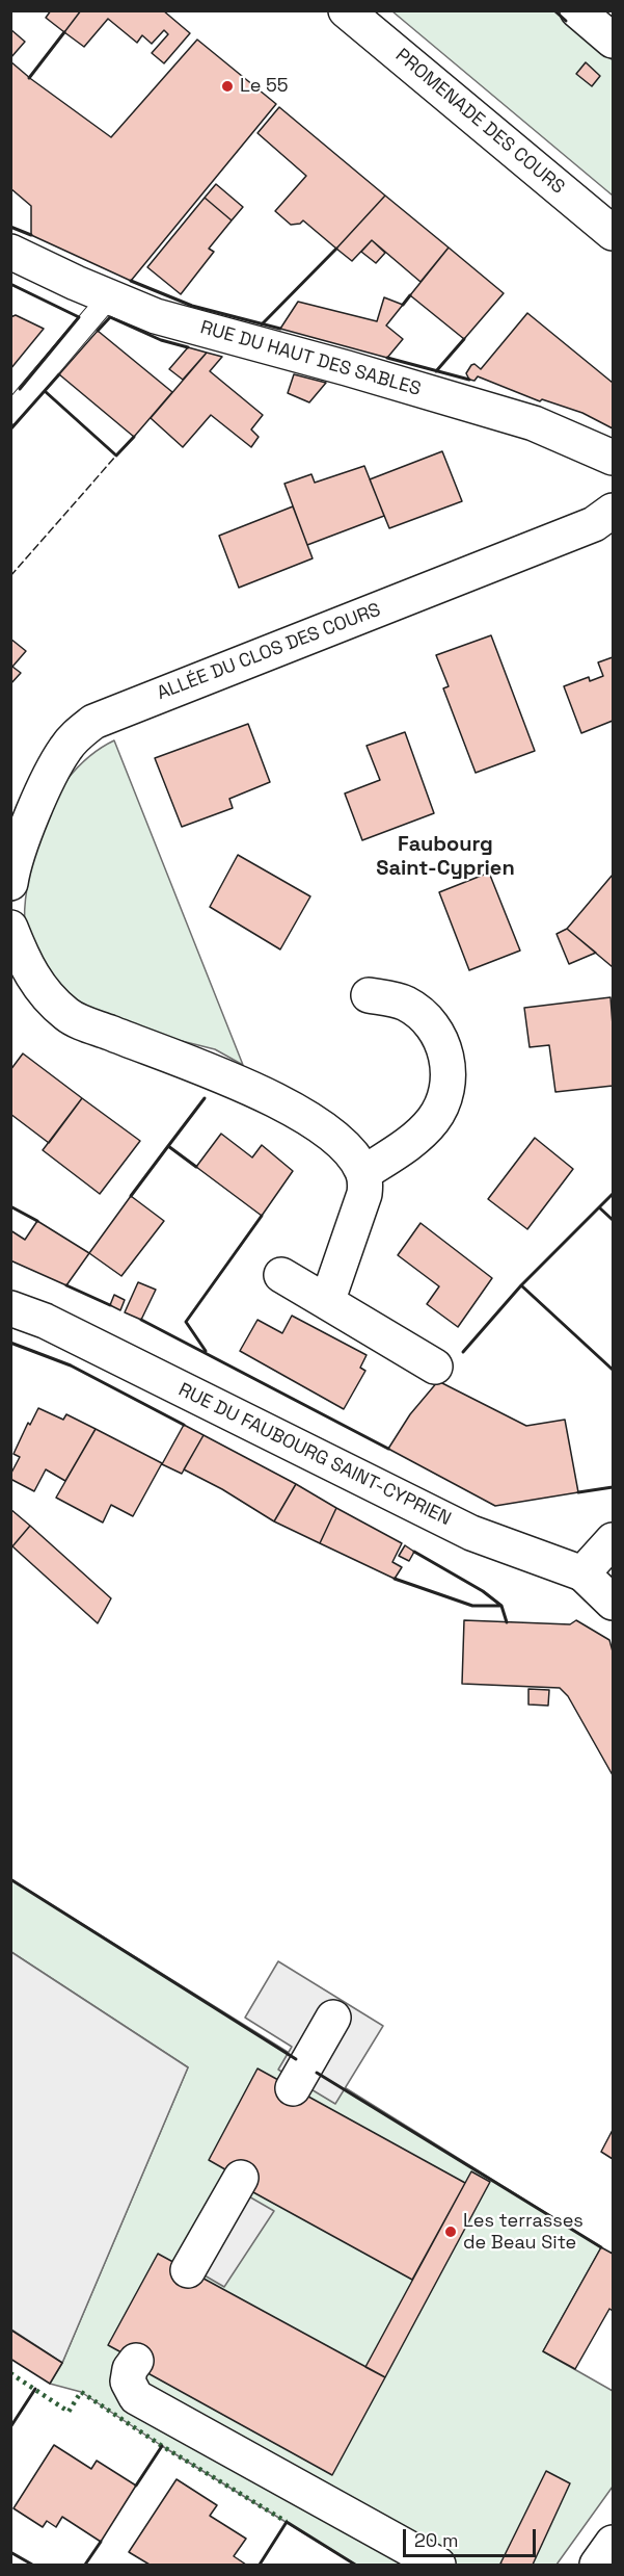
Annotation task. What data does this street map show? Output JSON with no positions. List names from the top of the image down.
{
  "streets": {
    "street": [
      "PROMENADE DES COURS",
      "RUE DU HAUT DES SABLES",
      "ALLÉE DU CLOS DES COURS",
      "RUE DU FAUBOURG SAINT-CYPRIEN"
    ]
  },
  "districts": ["Faubourg Saint-Cyprien"],
  "places": ["Le 55", "Les terrasses de Beau Site"],
  "scale_bar": "20 m"
}
